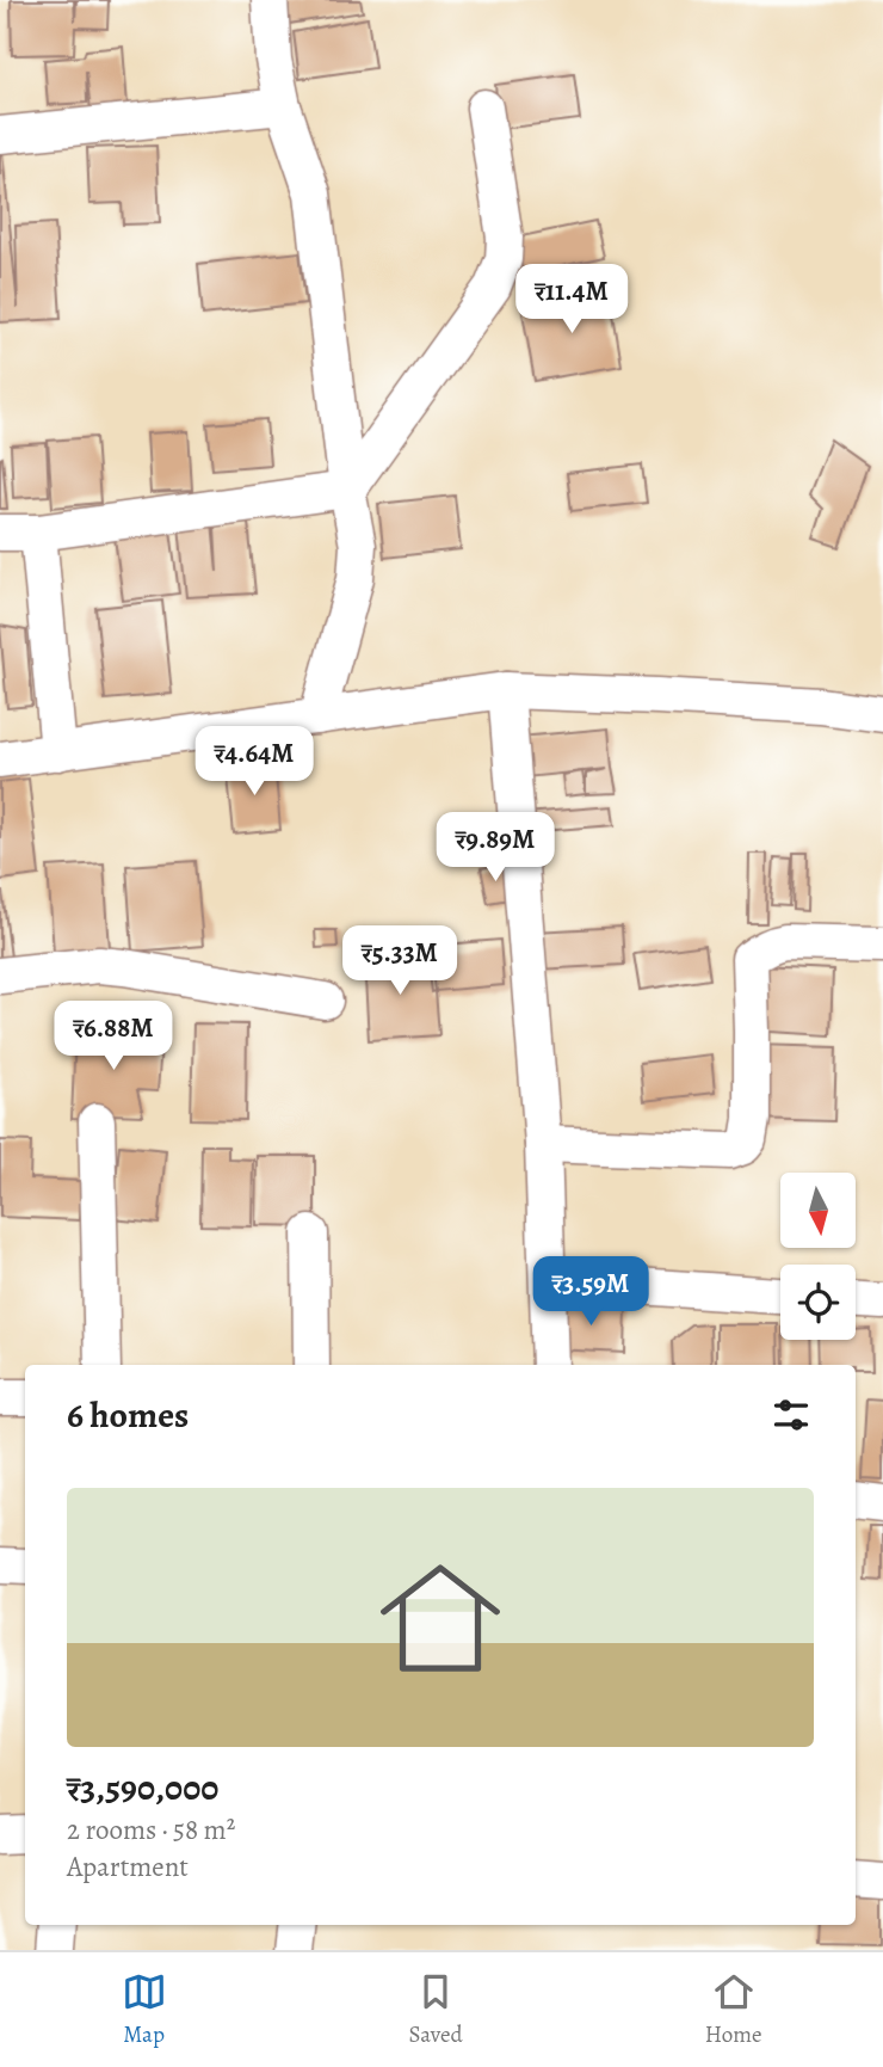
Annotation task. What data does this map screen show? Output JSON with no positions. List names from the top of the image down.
{
  "north": "bottom",
  "page": {
    "price": [
      "₹11.4M",
      "₹4.64M",
      "₹9.89M",
      "₹5.33M",
      "₹6.88M",
      "₹3.59M"
    ],
    "heading": "6 homes",
    "list": [
      {
        "name": "₹3,590,000",
        "note": "2 rooms · 58 m² · Apartment"
      }
    ],
    "tabs": ["Map", "Saved", "Home"]
  }
}
